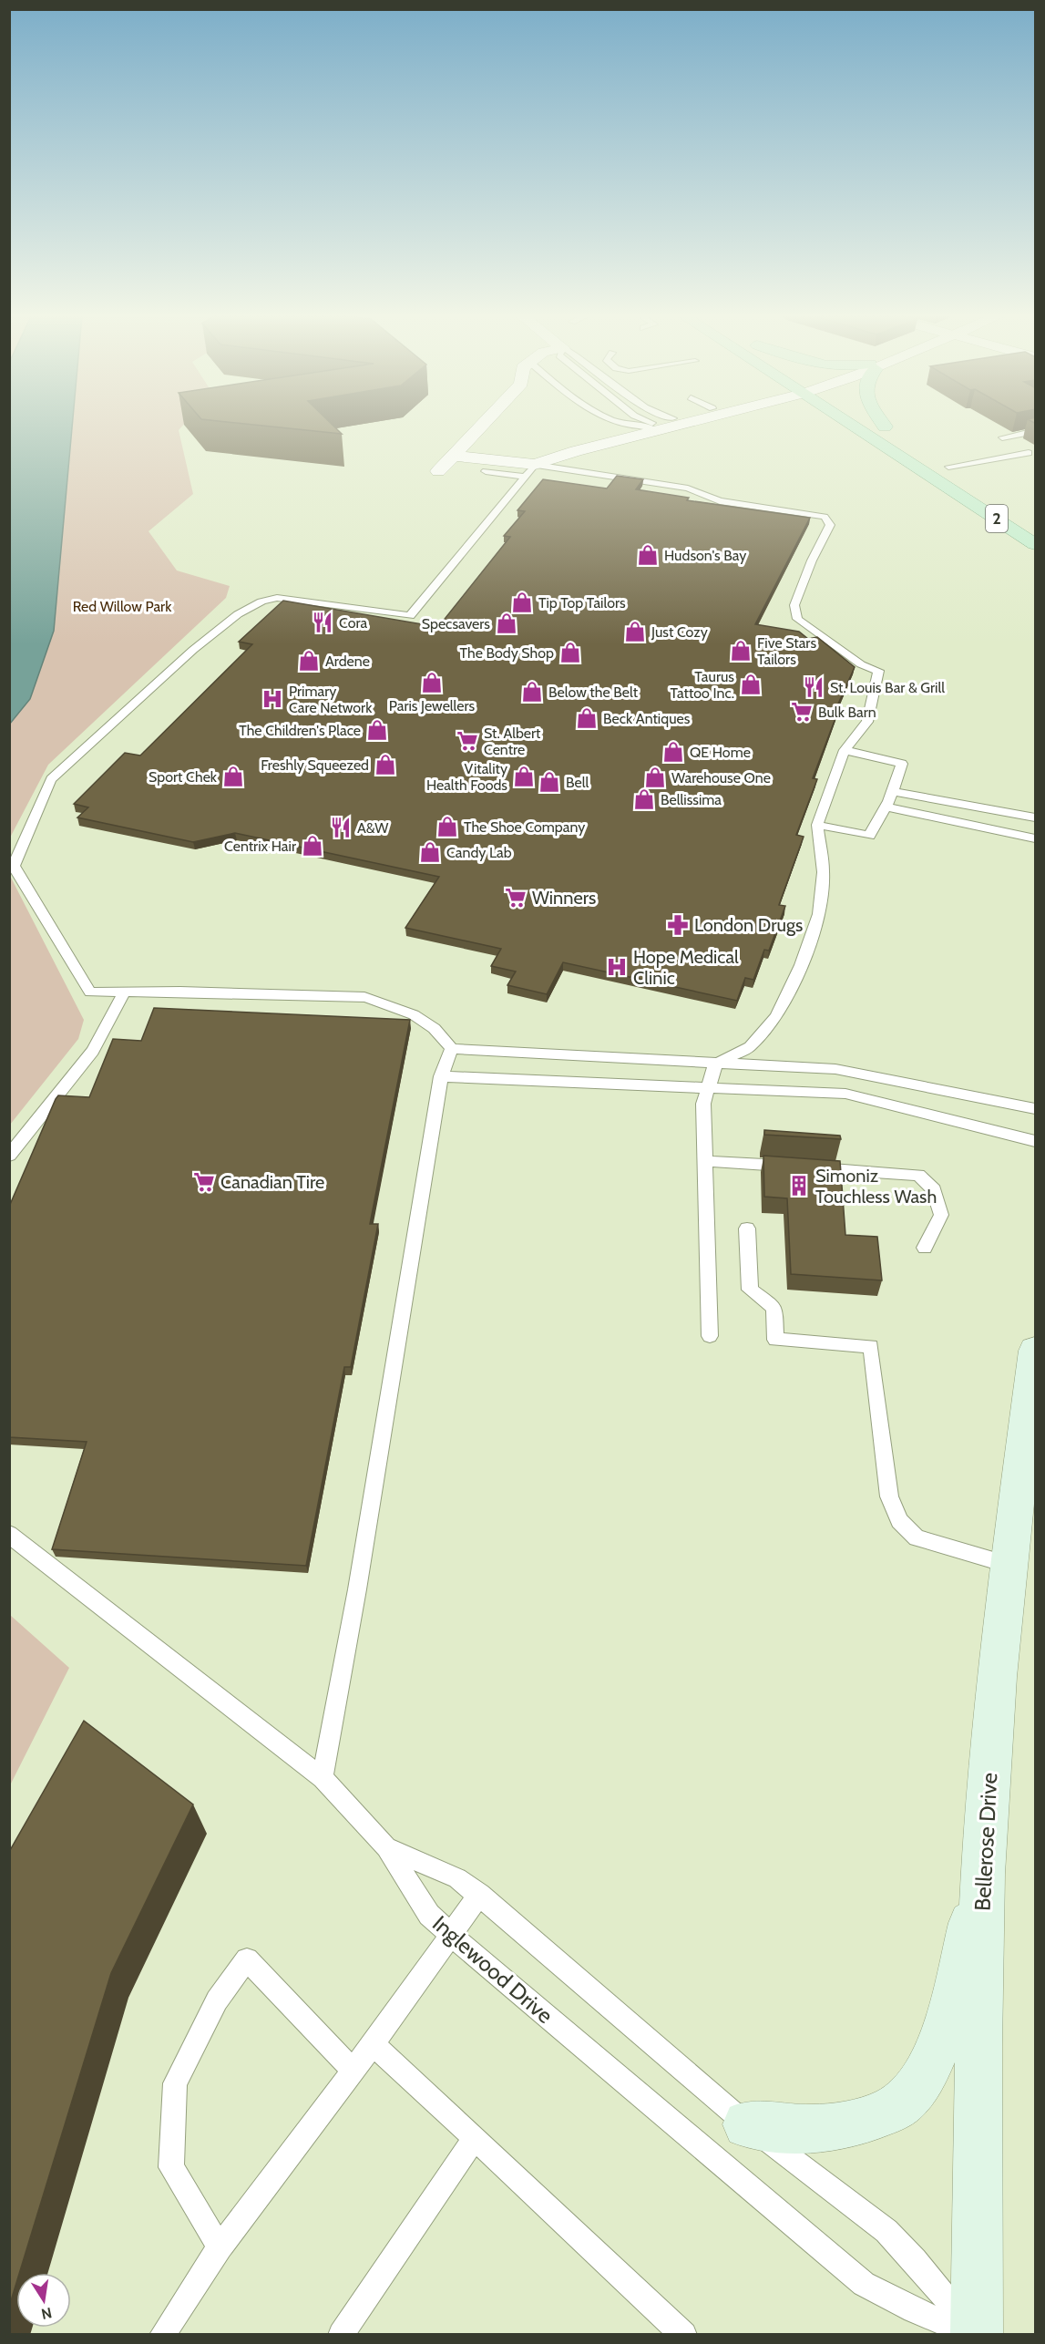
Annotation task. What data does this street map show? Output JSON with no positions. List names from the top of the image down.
{
  "streets": {
    "main road": ["2", "Bellerose Drive"],
    "lane": ["Inglewood Drive"]
  },
  "crossings": [
    ["Bellerose Drive", "Inglewood Drive"]
  ],
  "parks": ["Red Willow Park"],
  "places": {
    "shop": [
      "Hudson's Bay",
      "Tip Top Tailors",
      "Specsavers",
      "Just Cozy",
      "Five Stars Tailors",
      "The Body Shop",
      "Ardene",
      "Paris Jewellers",
      "Taurus Tattoo Inc.",
      "Below the Belt",
      "Beck Antiques",
      "The Children's Place",
      "QE Home",
      "Freshly Squeezed",
      "Sport Chek",
      "Vitality Health Foods",
      "Warehouse One",
      "Bell",
      "Bellissima",
      "The Shoe Company",
      "Centrix Hair",
      "Candy Lab"
    ],
    "restaurant": ["Cora", "St. Louis Bar & Grill", "A&W"],
    "hospital": ["Primary Care Network", "Hope Medical Clinic"],
    "supermarket": [
      "Bulk Barn",
      "St. Albert Centre",
      "Winners",
      "Canadian Tire"
    ],
    "pharmacy": ["London Drugs"],
    "building": ["Simoniz Touchless Wash"]
  },
  "north": "bottom"
}
